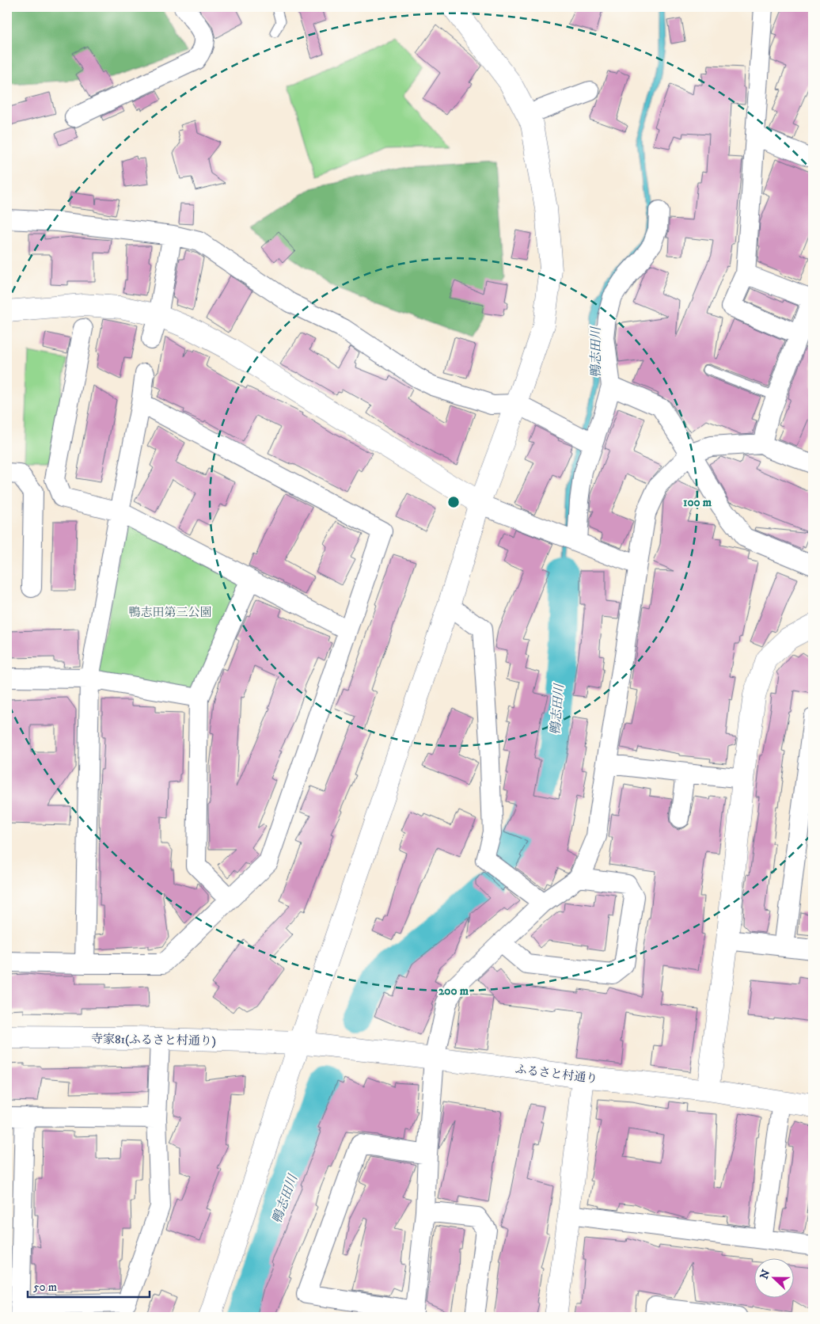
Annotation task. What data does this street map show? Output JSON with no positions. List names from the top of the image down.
{
  "streets": {
    "street": ["寺家81(ふるさと村通り)", "ふるさと村通り"]
  },
  "crossings": [
    ["寺家81(ふるさと村通り)", "ふるさと村通り"]
  ],
  "water": ["鴨志田川"],
  "parks": ["鴨志田第三公園"],
  "scale_bar": "50 m",
  "north": "left",
  "rings": ["100 m", "200 m"]
}
